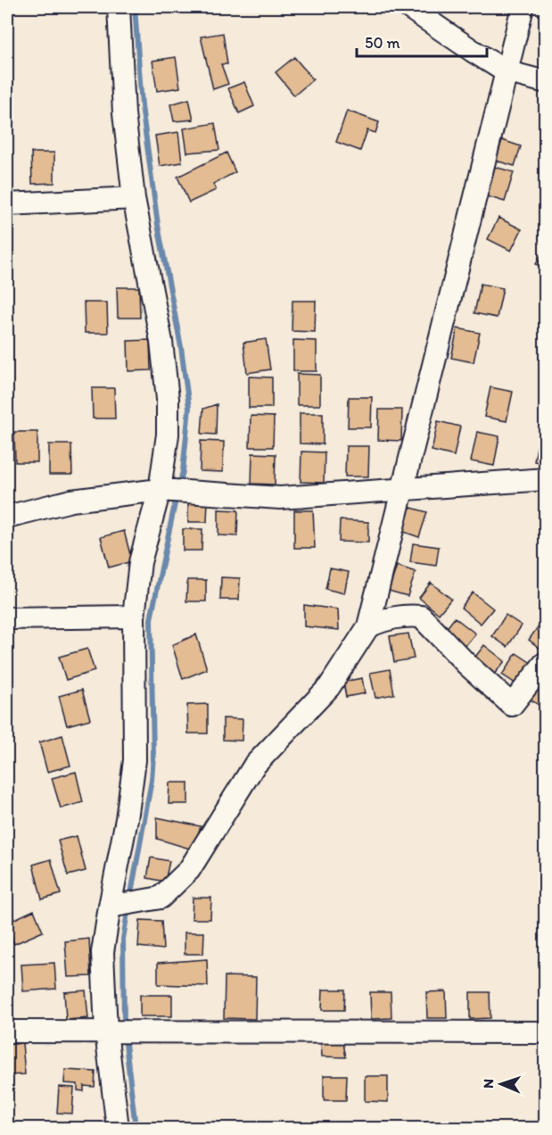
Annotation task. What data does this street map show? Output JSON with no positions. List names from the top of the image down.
{
  "scale_bar": "50 m",
  "north": "left"
}
